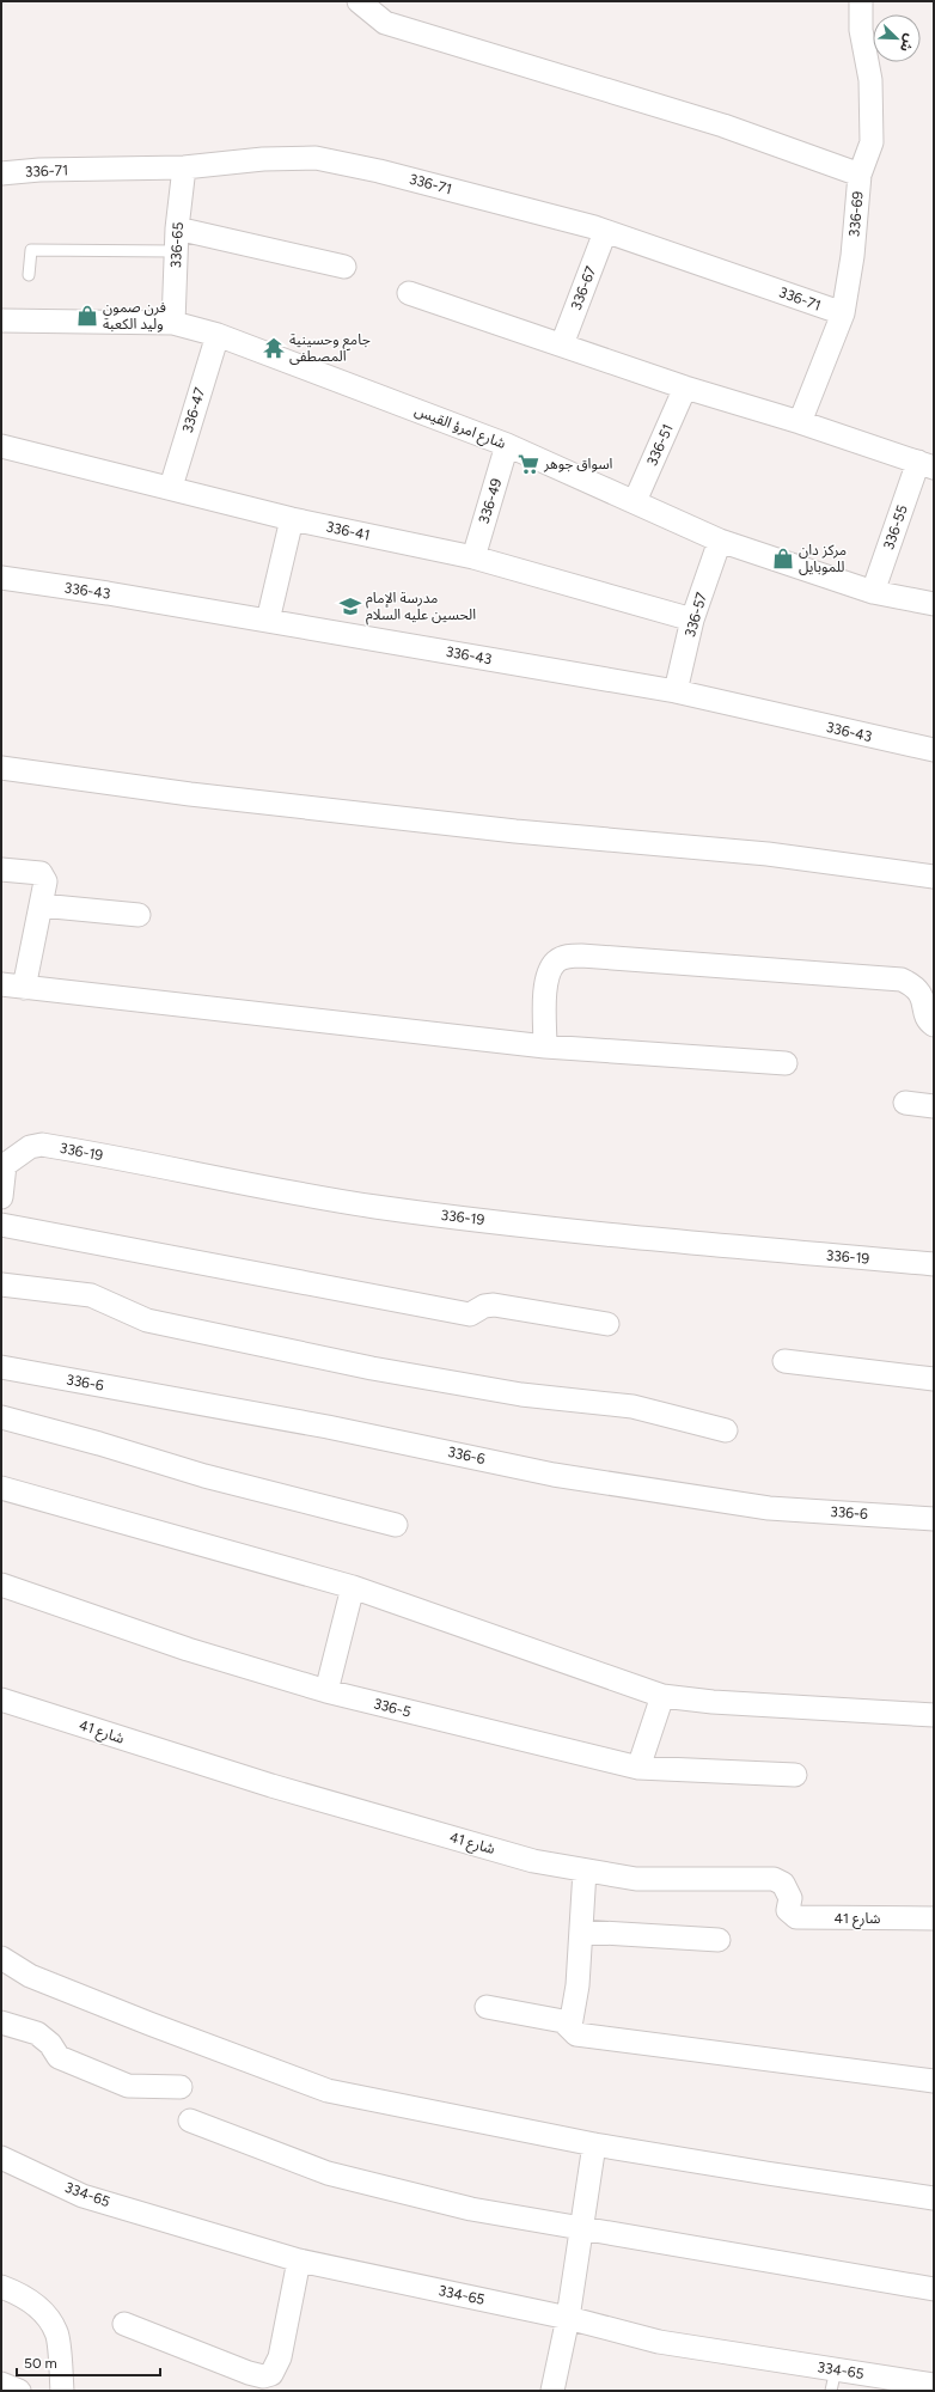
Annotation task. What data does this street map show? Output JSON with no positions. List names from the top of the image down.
{
  "streets": {
    "street": [
      "336-71",
      "336-69",
      "336-65",
      "336-67",
      "336-47",
      "شارع امرؤ القيس",
      "336-51",
      "336-49",
      "336-55",
      "336-41",
      "336-43",
      "336-57",
      "336-19",
      "336-6",
      "336-5",
      "شارع 41",
      "334-65"
    ]
  },
  "crossings": [
    ["336-71", "336-69"],
    ["336-71", "336-65"],
    ["336-71", "336-67"],
    ["336-65", "شارع امرؤ القيس"],
    ["336-47", "شارع امرؤ القيس"],
    ["336-47", "336-41"],
    ["شارع امرؤ القيس", "336-51"],
    ["شارع امرؤ القيس", "336-49"],
    ["شارع امرؤ القيس", "336-55"],
    ["شارع امرؤ القيس", "336-57"],
    ["336-49", "336-41"],
    ["336-41", "336-57"],
    ["336-43", "336-57"]
  ],
  "places": {
    "shop": ["فرن صمون وليد الكعبة", "مركز دان للموبايل"],
    "temple": ["جامع وحسينية المصطفى"],
    "supermarket": ["اسواق جوهر"],
    "school or university": ["مدرسة الإمام الحسين عليه السلام"]
  },
  "scale_bar": "50 m",
  "north": "bottom right"
}
